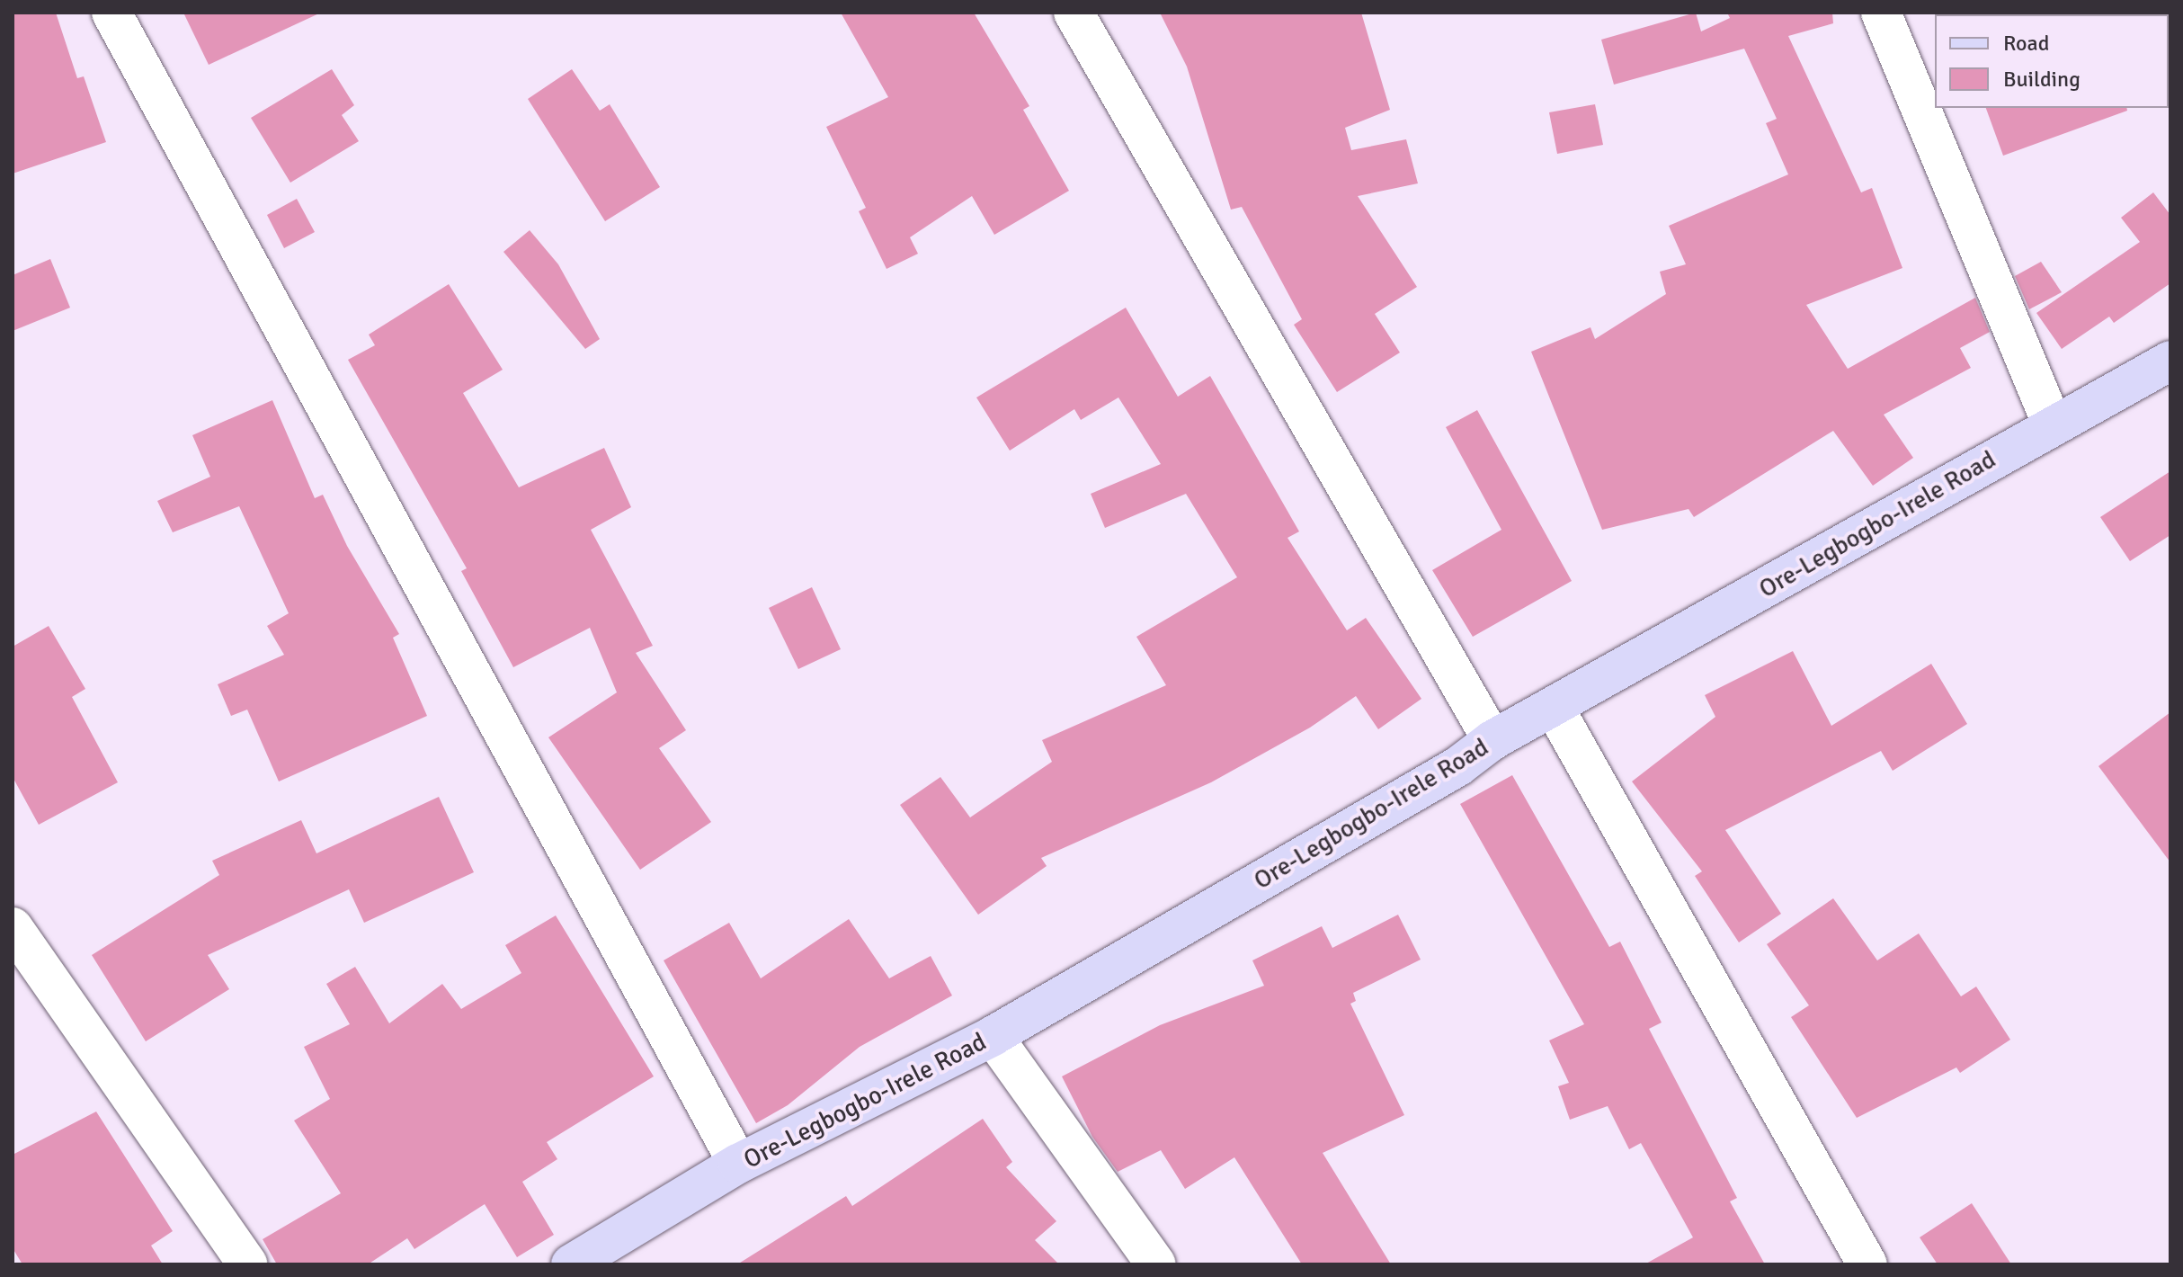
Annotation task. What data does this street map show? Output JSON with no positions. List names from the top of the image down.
{
  "streets": {
    "main road": ["Ore-Legbogbo-Irele Road"]
  },
  "legend": ["Road", "Building"]
}
